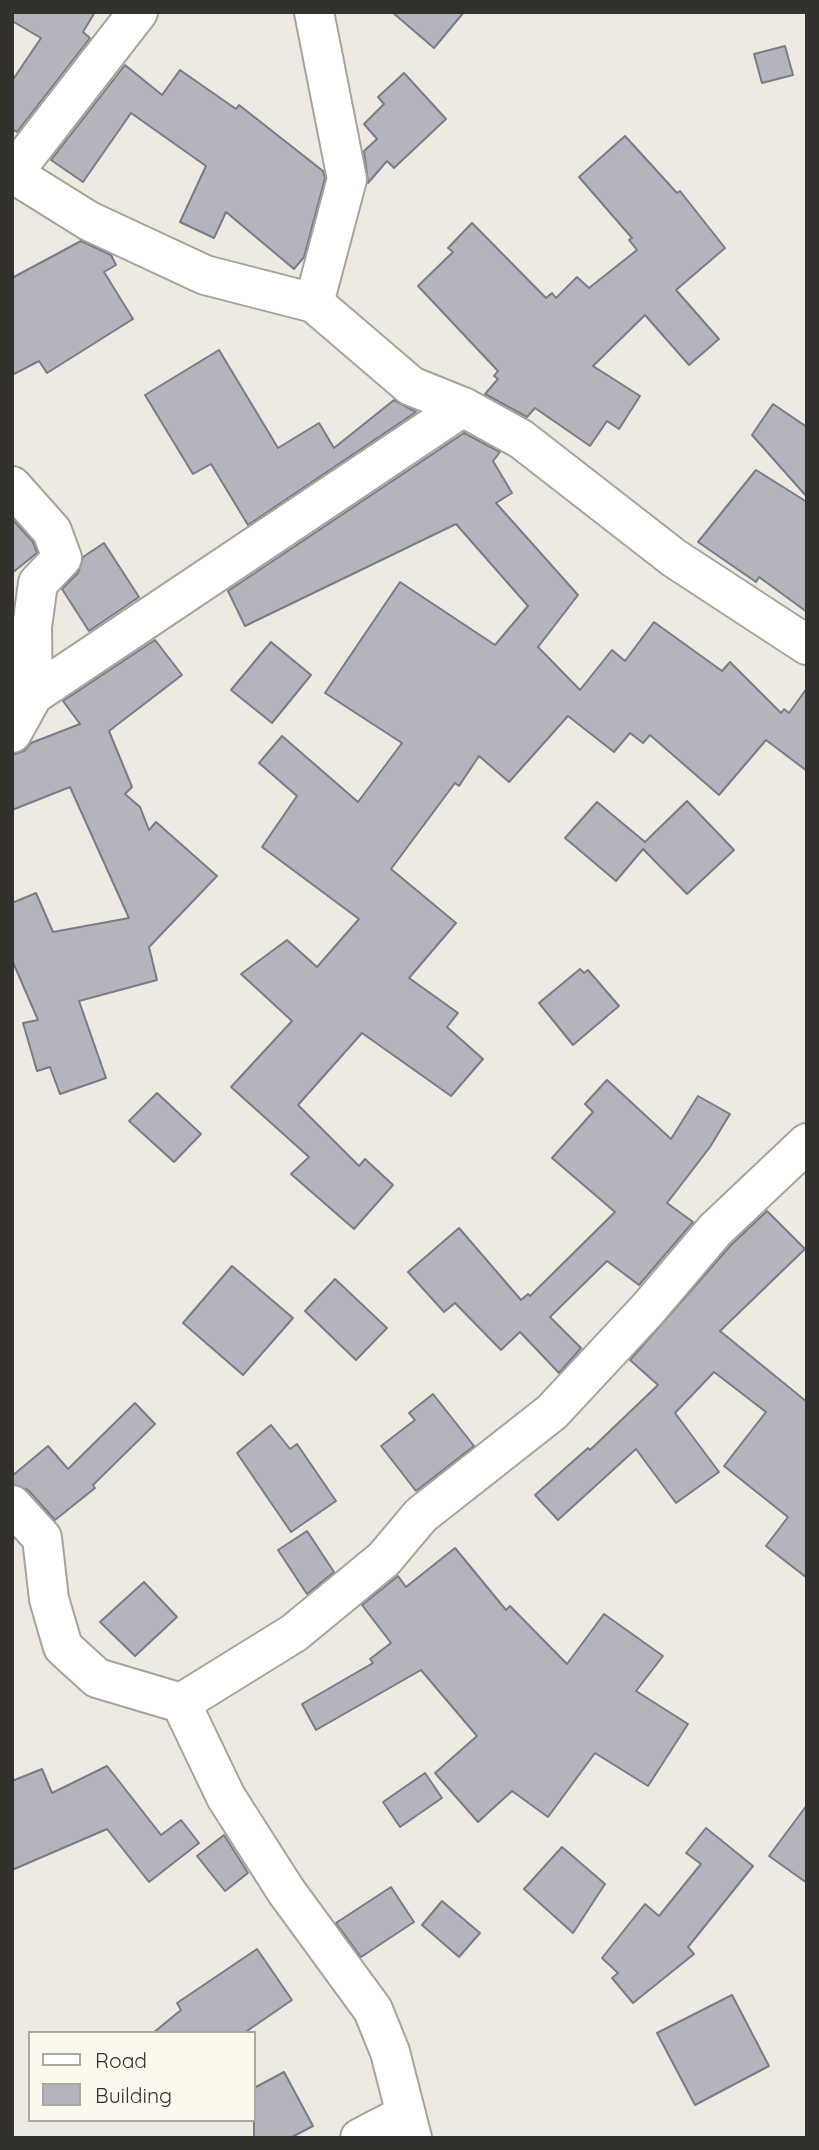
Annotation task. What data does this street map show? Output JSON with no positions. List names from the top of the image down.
{
  "legend": ["Road", "Building"]
}
